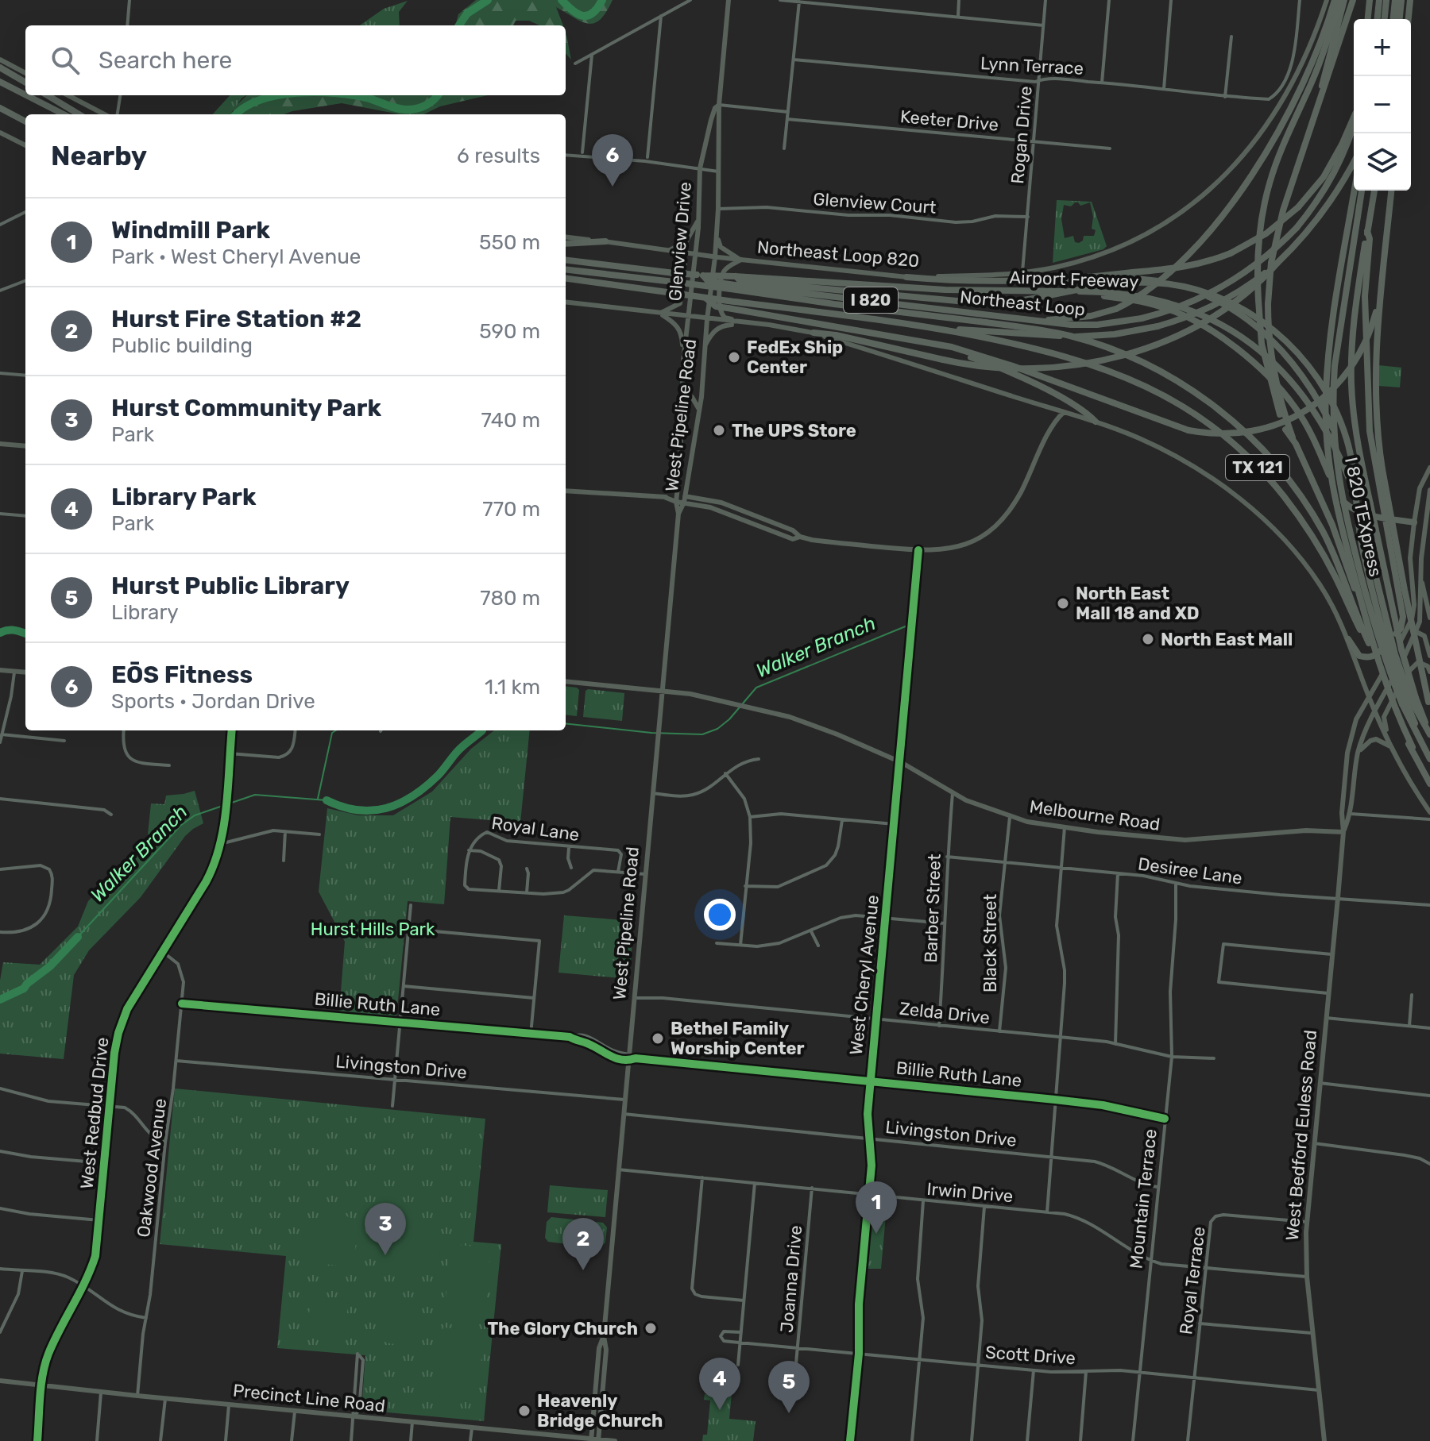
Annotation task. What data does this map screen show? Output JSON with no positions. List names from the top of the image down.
{
  "streets": {
    "highway": [
      "Airport Freeway",
      "I 820",
      "Northeast Loop",
      "TX 121",
      "I 820 TEXpress"
    ],
    "main road": [
      "Glenview Drive",
      "Northeast Loop 820",
      "West Pipeline Road",
      "Melbourne Road",
      "West Cheryl Avenue",
      "West Redbud Drive",
      "West Bedford Euless Road",
      "Precinct Line Road"
    ],
    "street": [
      "Lynn Terrace",
      "Keeter Drive",
      "Rogan Drive",
      "Glenview Court",
      "Royal Lane",
      "Desiree Lane",
      "Barber Street",
      "Black Street",
      "Billie Ruth Lane",
      "Zelda Drive",
      "Livingston Drive",
      "Oakwood Avenue",
      "Irwin Drive",
      "Mountain Terrace",
      "Joanna Drive",
      "Royal Terrace",
      "Scott Drive"
    ]
  },
  "crossings": [
    ["Lynn Terrace", "Rogan Drive"],
    ["Keeter Drive", "Rogan Drive"],
    ["Rogan Drive", "Glenview Court"],
    ["Rogan Drive", "Northeast Loop 820"],
    ["Glenview Court", "Glenview Drive"],
    ["Glenview Drive", "Northeast Loop 820"],
    ["Glenview Drive", "West Pipeline Road"],
    ["Airport Freeway", "Northeast Loop"],
    ["I 820", "TX 121"],
    ["West Pipeline Road", "Melbourne Road"],
    ["West Pipeline Road", "Billie Ruth Lane"],
    ["West Pipeline Road", "Zelda Drive"],
    ["West Pipeline Road", "Livingston Drive"],
    ["West Pipeline Road", "Irwin Drive"],
    ["West Pipeline Road", "Precinct Line Road"],
    ["Melbourne Road", "Barber Street"],
    ["Melbourne Road", "Black Street"],
    ["Melbourne Road", "West Cheryl Avenue"],
    ["Melbourne Road", "West Bedford Euless Road"],
    ["Desiree Lane", "Barber Street"],
    ["Desiree Lane", "Black Street"],
    ["Desiree Lane", "West Bedford Euless Road"],
    ["Desiree Lane", "Mountain Terrace"],
    ["Barber Street", "Zelda Drive"],
    ["Black Street", "Zelda Drive"],
    ["West Cheryl Avenue", "Billie Ruth Lane"],
    ["West Cheryl Avenue", "Zelda Drive"],
    ["West Cheryl Avenue", "Livingston Drive"],
    ["West Cheryl Avenue", "Irwin Drive"],
    ["West Cheryl Avenue", "Scott Drive"],
    ["Billie Ruth Lane", "Oakwood Avenue"],
    ["Billie Ruth Lane", "Mountain Terrace"],
    ["Zelda Drive", "Mountain Terrace"],
    ["Livingston Drive", "Oakwood Avenue"],
    ["Livingston Drive", "Mountain Terrace"],
    ["West Redbud Drive", "Oakwood Avenue"],
    ["West Redbud Drive", "Precinct Line Road"],
    ["West Bedford Euless Road", "Irwin Drive"],
    ["West Bedford Euless Road", "Royal Terrace"],
    ["West Bedford Euless Road", "Scott Drive"],
    ["Oakwood Avenue", "Precinct Line Road"],
    ["Irwin Drive", "Mountain Terrace"],
    ["Irwin Drive", "Joanna Drive"],
    ["Irwin Drive", "Royal Terrace"],
    ["Mountain Terrace", "Scott Drive"],
    ["Joanna Drive", "Scott Drive"],
    ["Royal Terrace", "Scott Drive"]
  ],
  "water": ["Walker Branch"],
  "parks": ["Hurst Hills Park"],
  "places": [
    "FedEx Ship Center",
    "The UPS Store",
    "North East Mall 18 and XD",
    "North East Mall",
    "Bethel Family Worship Center",
    "The Glory Church",
    "Heavenly Bridge Church"
  ],
  "page": {
    "map_buttons": ["+", "−"],
    "search": "Search here",
    "heading": ["Nearby", "6 results"],
    "pins": [
      "6",
      "1",
      "3",
      "2",
      "4",
      "5"
    ],
    "list": [
      {
        "mark": "1",
        "name": "Windmill Park",
        "note": "Park · West Cheryl Avenue",
        "value": "550 m"
      },
      {
        "mark": "2",
        "name": "Hurst Fire Station #2",
        "note": "Public building",
        "value": "590 m"
      },
      {
        "mark": "3",
        "name": "Hurst Community Park",
        "note": "Park",
        "value": "740 m"
      },
      {
        "mark": "4",
        "name": "Library Park",
        "note": "Park",
        "value": "770 m"
      },
      {
        "mark": "5",
        "name": "Hurst Public Library",
        "note": "Library",
        "value": "780 m"
      },
      {
        "mark": "6",
        "name": "EŌS Fitness",
        "note": "Sports · Jordan Drive",
        "value": "1.1 km"
      }
    ]
  }
}
